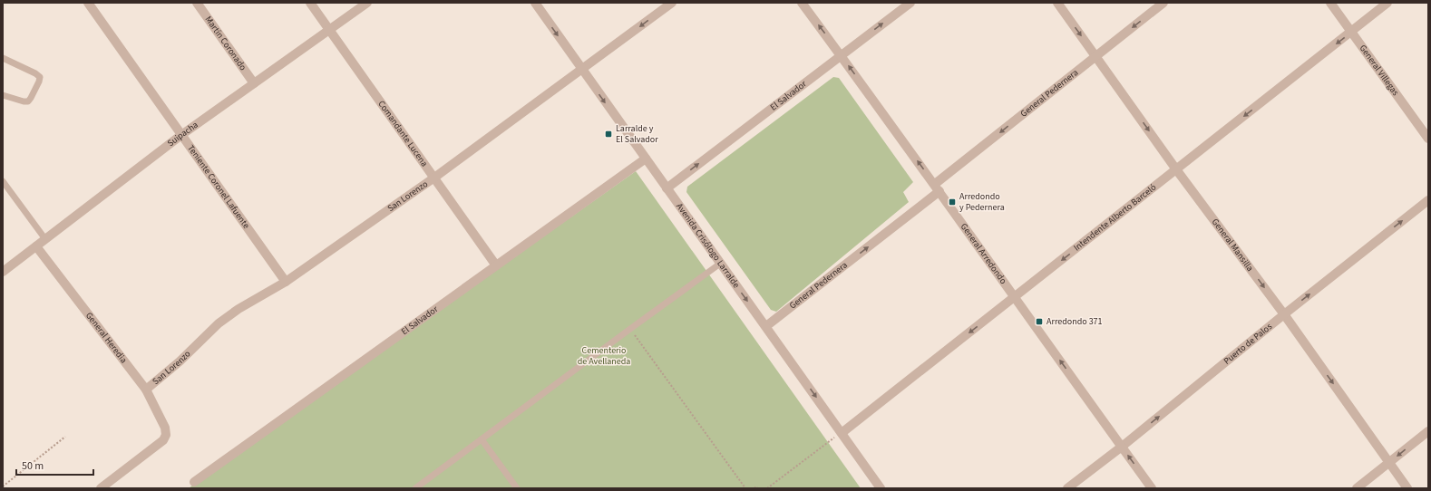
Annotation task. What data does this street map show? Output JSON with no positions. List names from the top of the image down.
{
  "streets": {
    "street": [
      "Martín Coronado",
      "General Villegas",
      "General Pedernera",
      "El Salvador",
      "Comandante Lucena",
      "Suipacha",
      "Teniente Coronel Lafuente",
      "San Lorenzo",
      "Intendente Alberto Barceló",
      "Avenida Crisólogo Larralde",
      "General Mansilla",
      "General Arredondo",
      "General Heredia",
      "Puerto de Palos"
    ]
  },
  "crossings": [
    ["Martín Coronado", "Suipacha"],
    ["General Villegas", "Intendente Alberto Barceló"],
    ["General Pedernera", "Avenida Crisólogo Larralde"],
    ["General Pedernera", "General Mansilla"],
    ["General Pedernera", "General Arredondo"],
    ["El Salvador", "Comandante Lucena"],
    ["El Salvador", "Avenida Crisólogo Larralde"],
    ["El Salvador", "General Arredondo"],
    ["Comandante Lucena", "Suipacha"],
    ["Comandante Lucena", "San Lorenzo"],
    ["Suipacha", "Teniente Coronel Lafuente"],
    ["Suipacha", "General Heredia"],
    ["Teniente Coronel Lafuente", "San Lorenzo"],
    ["San Lorenzo", "Avenida Crisólogo Larralde"],
    ["San Lorenzo", "General Heredia"],
    ["Intendente Alberto Barceló", "Avenida Crisólogo Larralde"],
    ["Intendente Alberto Barceló", "General Mansilla"],
    ["Intendente Alberto Barceló", "General Arredondo"],
    ["General Mansilla", "Puerto de Palos"],
    ["General Arredondo", "Puerto de Palos"]
  ],
  "one_way": [
    "El Salvador",
    "Intendente Alberto Barceló",
    "Avenida Crisólogo Larralde",
    "General Mansilla",
    "General Arredondo",
    "Puerto de Palos"
  ],
  "parks": ["Cementerio de Avellaneda"],
  "places": {
    "transit": ["Larralde y El Salvador", "Arredondo y Pedernera", "Arredondo 371"]
  },
  "scale_bar": "50 m"
}
